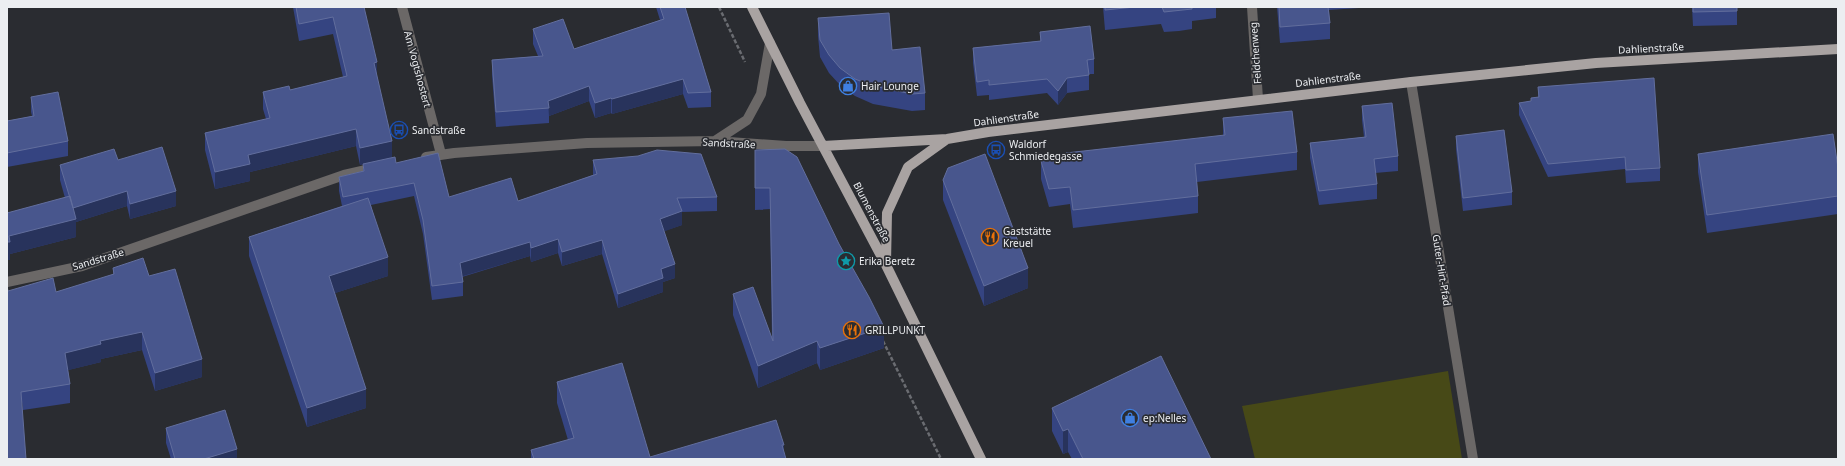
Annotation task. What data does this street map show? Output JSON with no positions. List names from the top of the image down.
{
  "streets": {
    "main road": ["Dahlienstraße", "Blumenstraße"],
    "street": [
      "Feldchenweg",
      "Am Vogtshostert",
      "Sandstraße",
      "Guter-Hirt-Pfad"
    ]
  },
  "crossings": [
    ["Dahlienstraße", "Feldchenweg"],
    ["Dahlienstraße", "Sandstraße"],
    ["Dahlienstraße", "Blumenstraße"],
    ["Dahlienstraße", "Guter-Hirt-Pfad"],
    ["Am Vogtshostert", "Sandstraße"],
    ["Sandstraße", "Blumenstraße"]
  ],
  "places": {
    "shop": ["Hair Lounge", "ep:Nelles"],
    "bus stop": ["Sandstraße", "Waldorf Schmiedegasse"],
    "restaurant": ["Gaststätte Kreuel", "GRILLPUNKT"],
    "place": ["Erika Beretz"]
  }
}
